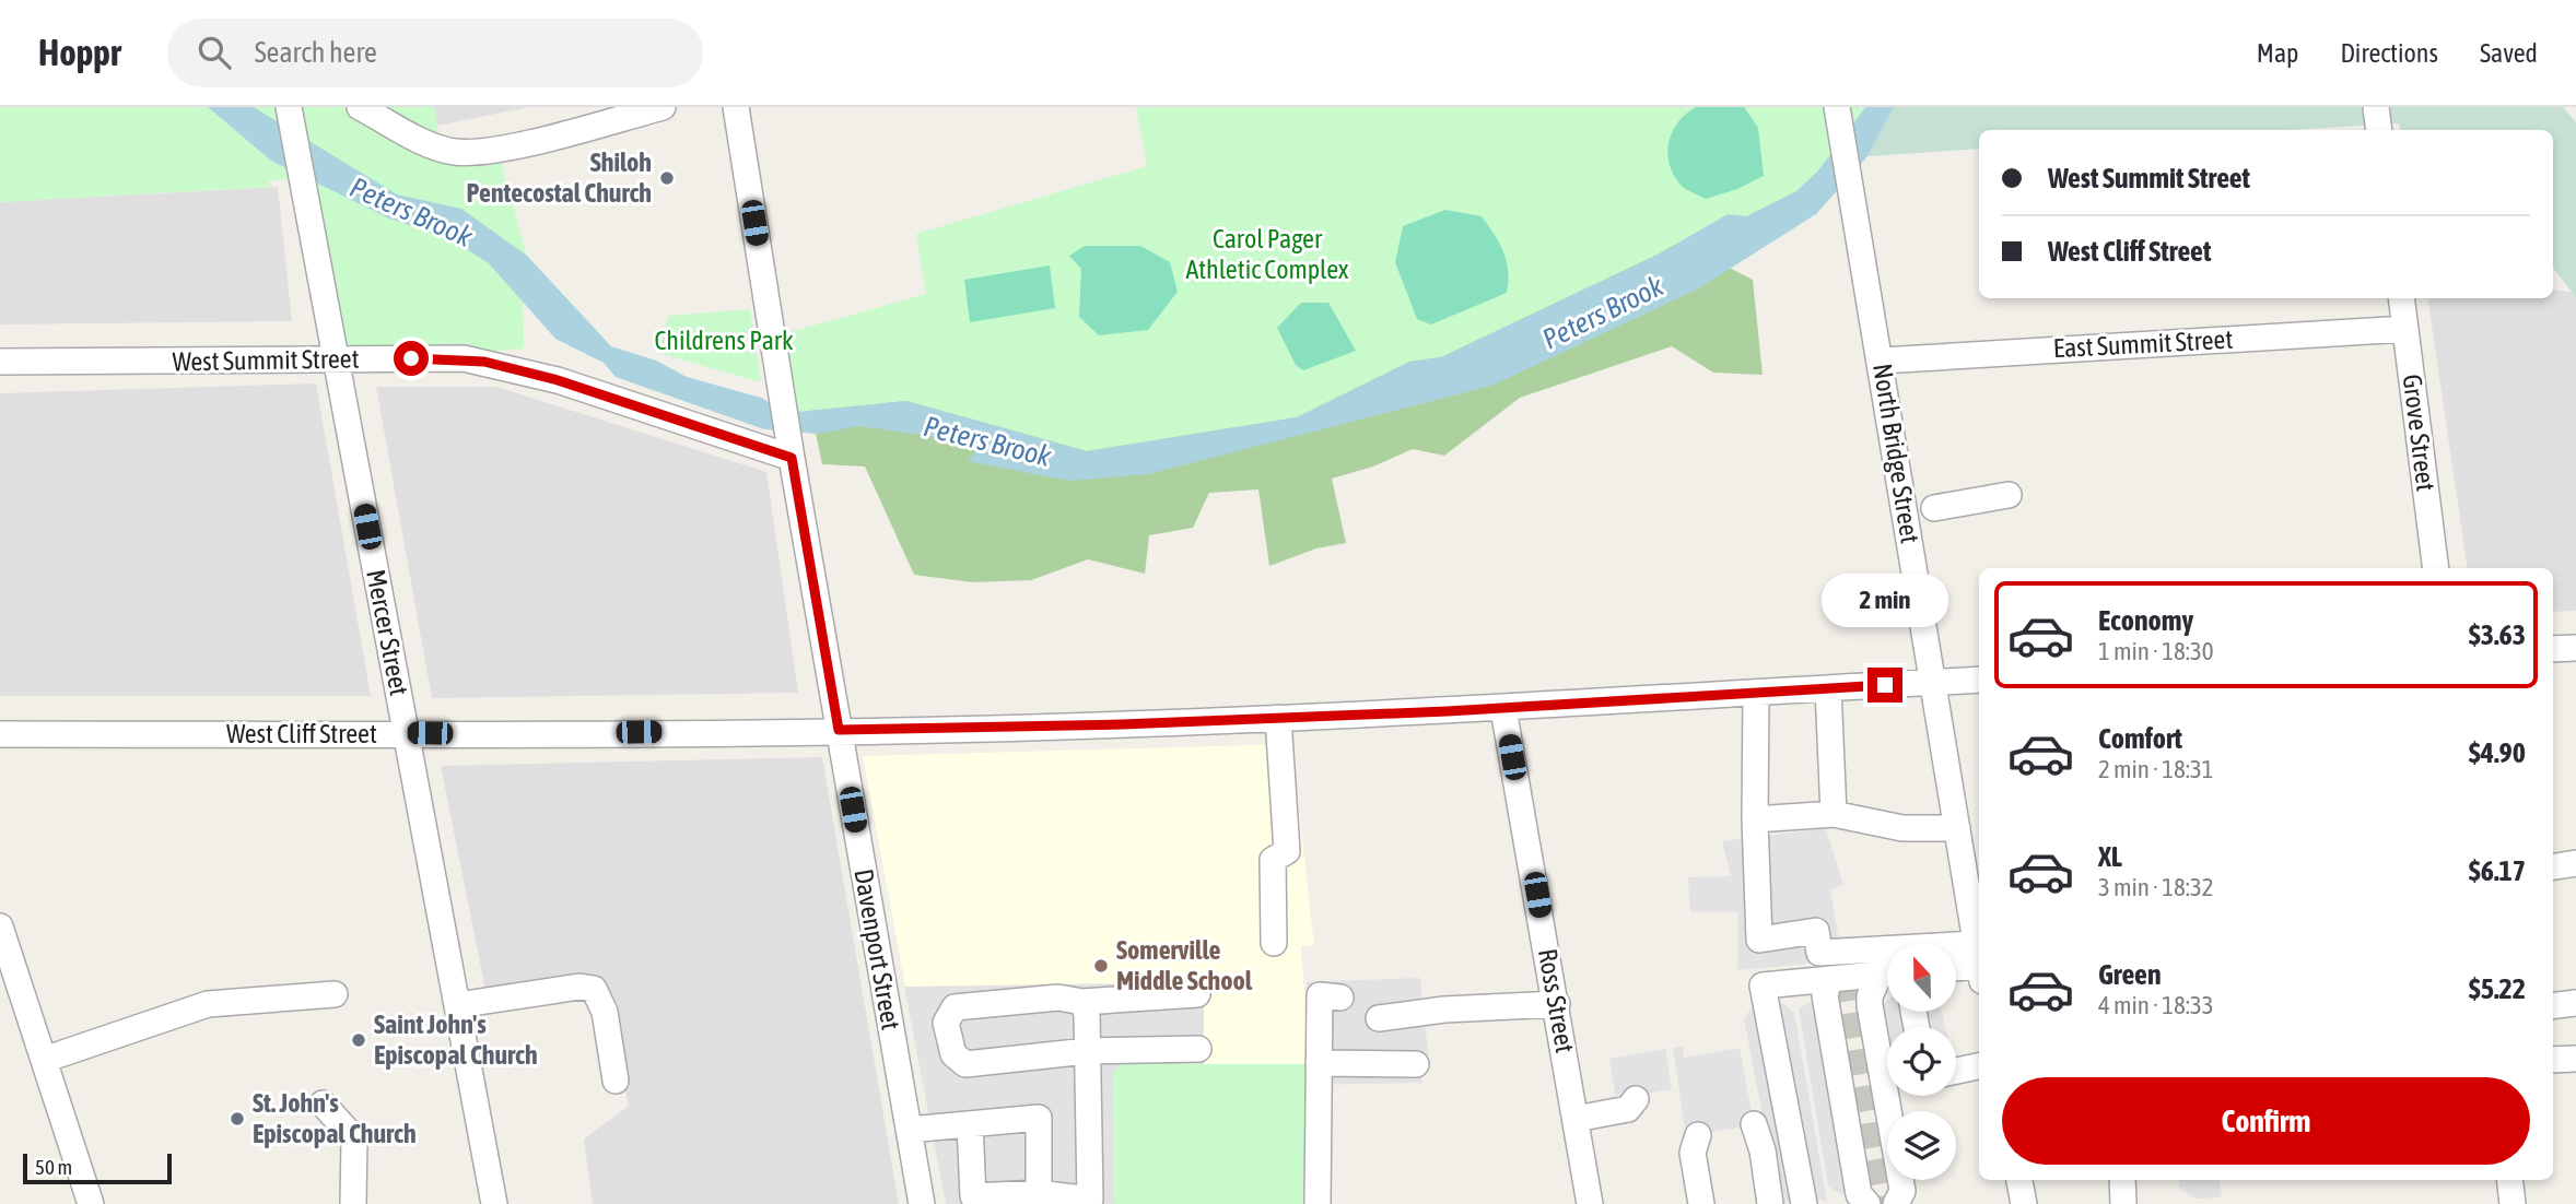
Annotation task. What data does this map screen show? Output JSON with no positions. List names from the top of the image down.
{
  "streets": {
    "street": [
      "East Summit Street",
      "West Summit Street",
      "Grove Street",
      "North Bridge Street",
      "Mercer Street",
      "West Cliff Street",
      "Davenport Street",
      "Ross Street"
    ]
  },
  "crossings": [
    ["East Summit Street", "Grove Street"],
    ["East Summit Street", "North Bridge Street"],
    ["West Summit Street", "Mercer Street"],
    ["West Summit Street", "Davenport Street"],
    ["North Bridge Street", "West Cliff Street"],
    ["Mercer Street", "West Cliff Street"],
    ["West Cliff Street", "Davenport Street"],
    ["West Cliff Street", "Ross Street"]
  ],
  "water": ["Peters Brook"],
  "parks": ["Carol Pager Athletic Complex", "Childrens Park"],
  "places": [
    "Shiloh Pentecostal Church",
    "Somerville Middle School",
    "Saint John's Episcopal Church",
    "St. John's Episcopal Church"
  ],
  "scale_bar": "50 m",
  "north": "top",
  "page": {
    "header": "Hoppr",
    "search": "Search here",
    "nav": ["Map", "Directions", "Saved"],
    "banner": ["West Summit Street", "West Cliff Street"],
    "bubble": "2 min",
    "list": [
      {
        "name": "Economy",
        "note": "1 min · 18:30",
        "value": "$3.63"
      },
      {
        "name": "Comfort",
        "note": "2 min · 18:31",
        "value": "$4.90"
      },
      {
        "name": "XL",
        "note": "3 min · 18:32",
        "value": "$6.17"
      },
      {
        "name": "Green",
        "note": "4 min · 18:33",
        "value": "$5.22"
      }
    ],
    "buttons": "Confirm",
    "scale": "50 m"
  }
}
